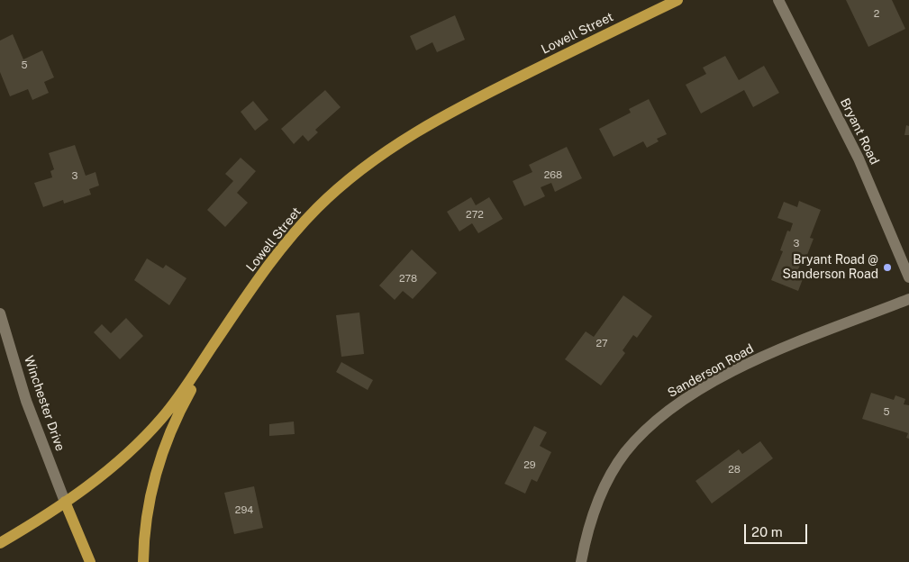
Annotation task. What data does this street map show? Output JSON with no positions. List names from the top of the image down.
{
  "streets": {
    "main road": ["Lowell Street"],
    "street": ["Bryant Road", "Sanderson Road", "Winchester Drive"]
  },
  "crossings": [
    ["Lowell Street", "Winchester Drive"]
  ],
  "places": ["Bryant Road @ Sanderson Road"],
  "house_numbers": [
    "2",
    "5",
    "268",
    "3",
    "272",
    "3",
    "278",
    "27",
    "5",
    "29",
    "28",
    "294"
  ],
  "scale_bar": "20 m"
}
